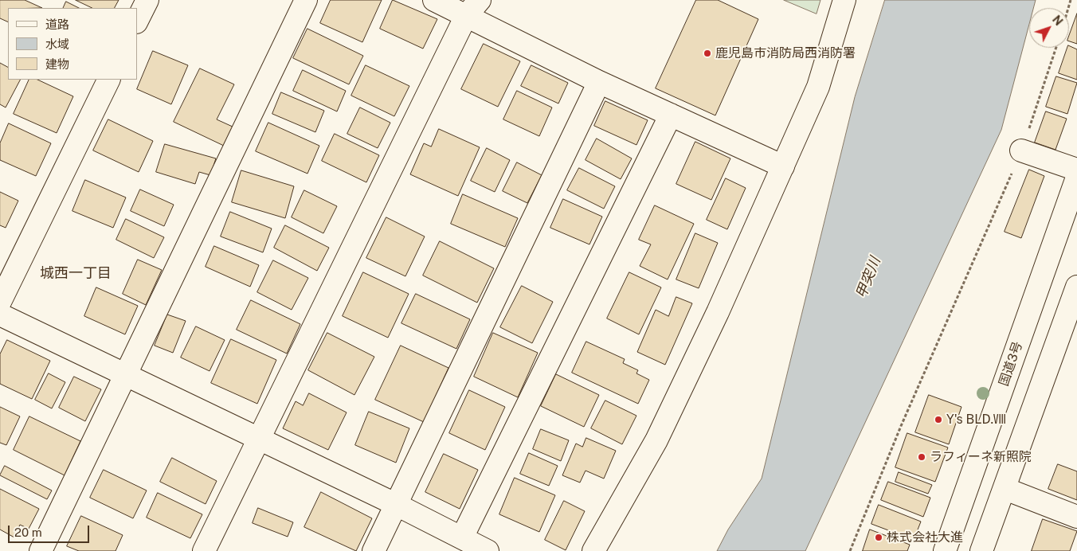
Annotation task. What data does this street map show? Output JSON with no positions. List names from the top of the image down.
{
  "streets": {
    "main road": ["国道3号"]
  },
  "districts": ["城西一丁目"],
  "water": ["甲突川"],
  "places": [
    "鹿児島市消防局西消防署",
    "Y's BLD.Ⅷ",
    "ラフィーネ新照院",
    "株式会社大進"
  ],
  "legend": ["道路", "水域", "建物"],
  "scale_bar": "20 m",
  "north": "top right"
}
